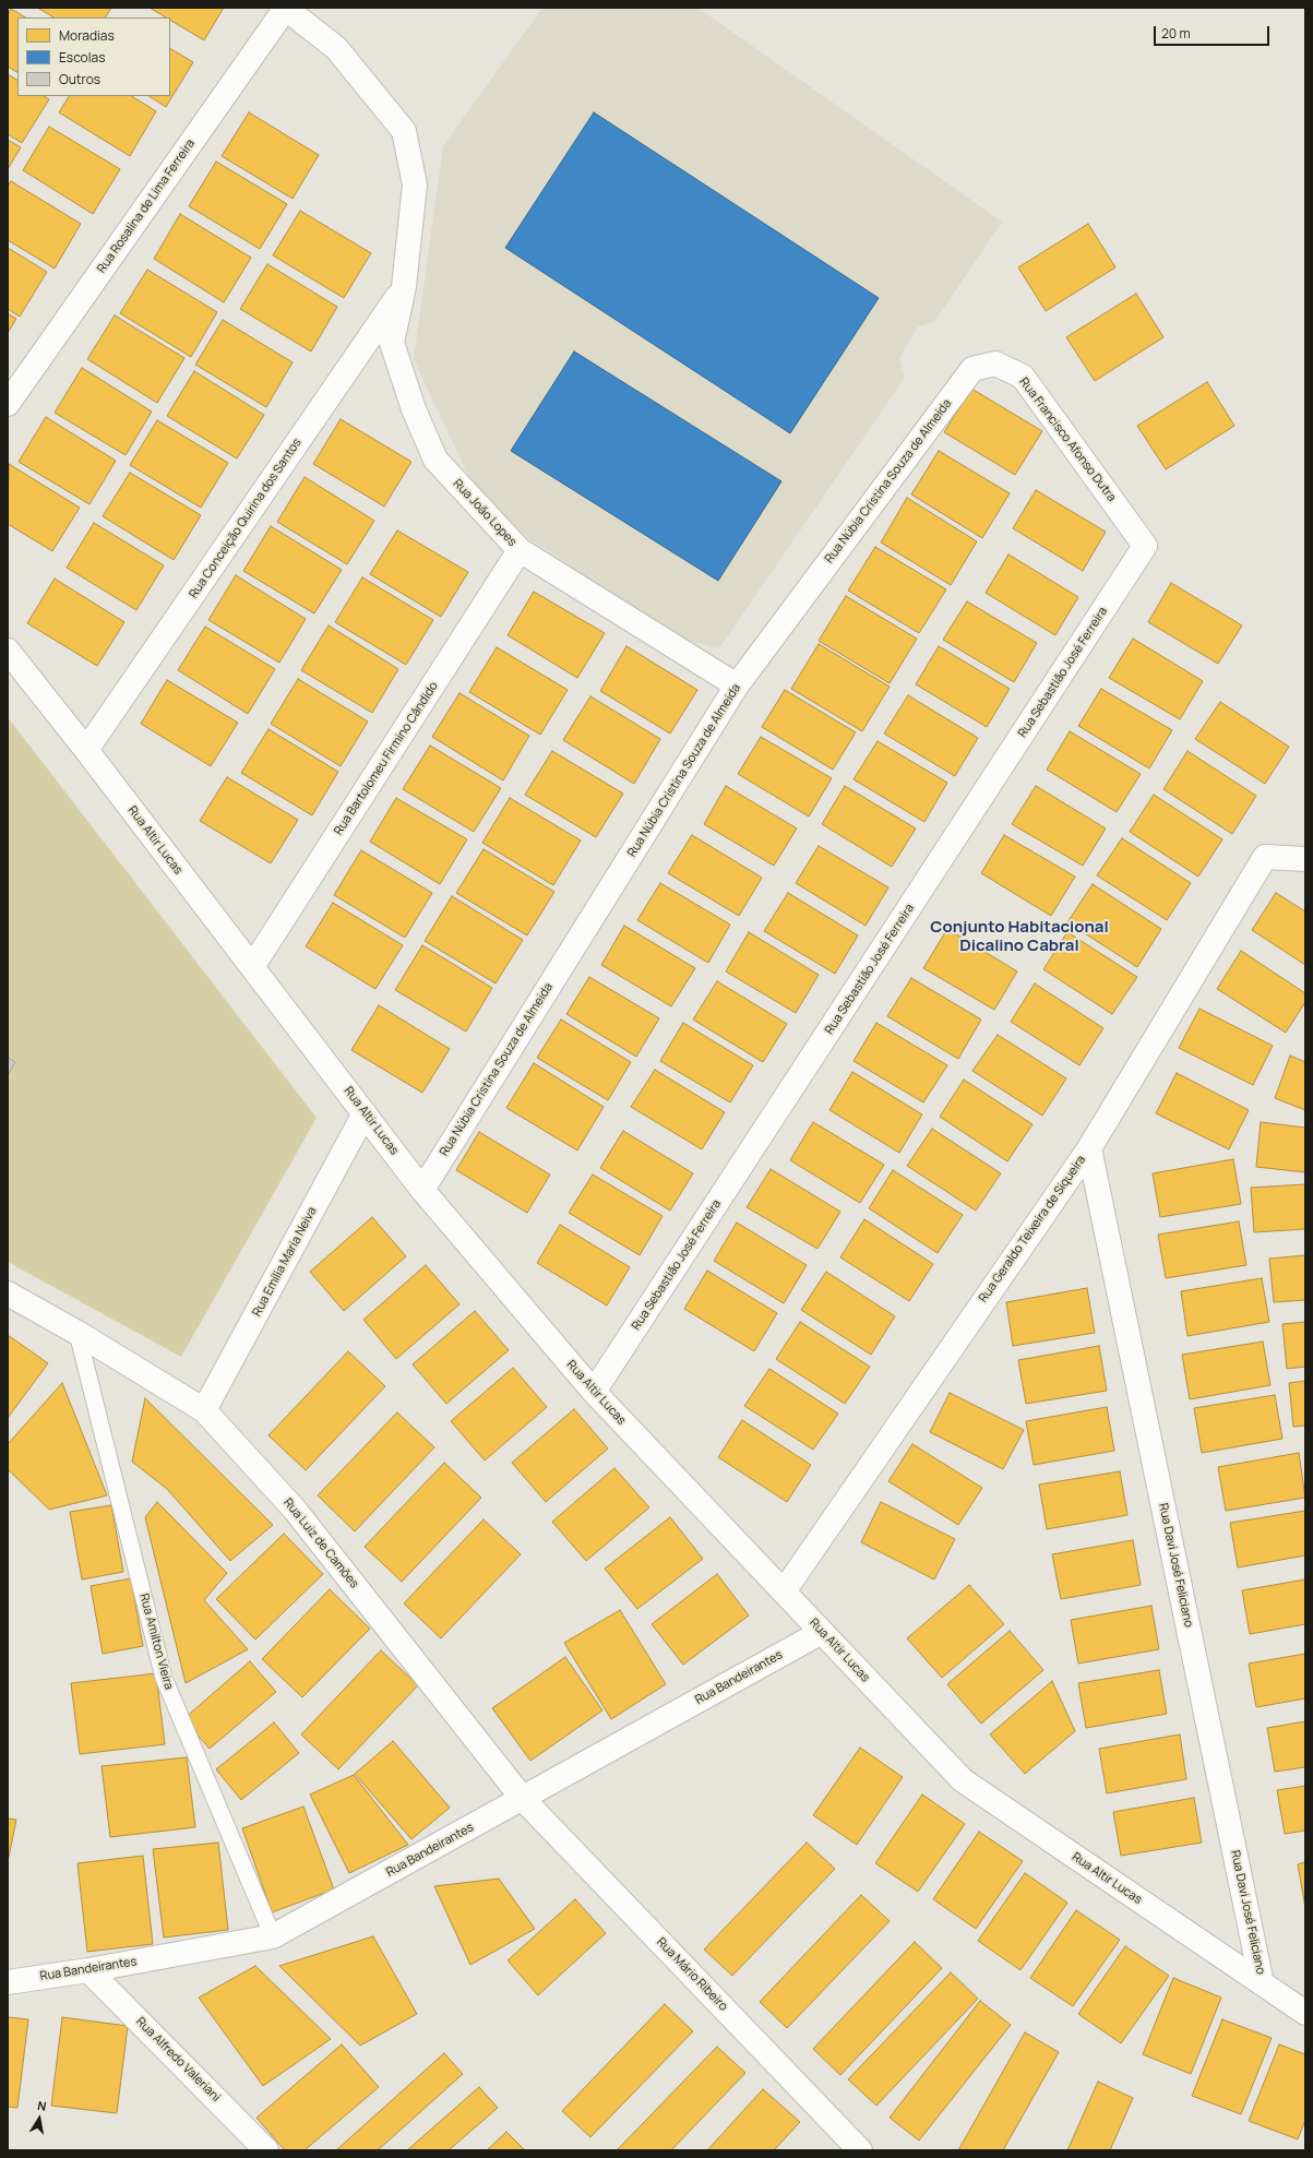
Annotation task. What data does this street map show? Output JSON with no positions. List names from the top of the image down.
{
  "streets": {
    "street": [
      "Rua Rosalina de Lima Ferreira",
      "Rua Francisco Afonso Dutra",
      "Rua Núbia Cristina Souza de Almeida",
      "Rua João Lopes",
      "Rua Conceição Quirina dos Santos",
      "Rua Sebastião José Ferreira",
      "Rua Bartolomeu Firmino Cândido",
      "Rua Altir Lucas",
      "Rua Geraldo Teixeira de Siqueira",
      "Rua Emília Maria Neiva",
      "Rua Luiz de Camões",
      "Rua Davi José Feliciano",
      "Rua Bandeirantes",
      "Rua Mário Ribeiro",
      "Rua Alfredo Valeriani"
    ],
    "lane": ["Rua Amilton Vieira"]
  },
  "crossings": [
    ["Rua Rosalina de Lima Ferreira", "Rua João Lopes"],
    ["Rua Francisco Afonso Dutra", "Rua Núbia Cristina Souza de Almeida"],
    ["Rua Francisco Afonso Dutra", "Rua Sebastião José Ferreira"],
    ["Rua Núbia Cristina Souza de Almeida", "Rua João Lopes"],
    ["Rua Núbia Cristina Souza de Almeida", "Rua Altir Lucas"],
    ["Rua João Lopes", "Rua Conceição Quirina dos Santos"],
    ["Rua João Lopes", "Rua Bartolomeu Firmino Cândido"],
    ["Rua Conceição Quirina dos Santos", "Rua Altir Lucas"],
    ["Rua Sebastião José Ferreira", "Rua Altir Lucas"],
    ["Rua Bartolomeu Firmino Cândido", "Rua Altir Lucas"],
    ["Rua Altir Lucas", "Rua Geraldo Teixeira de Siqueira"],
    ["Rua Altir Lucas", "Rua Emília Maria Neiva"],
    ["Rua Altir Lucas", "Rua Davi José Feliciano"],
    ["Rua Altir Lucas", "Rua Bandeirantes"],
    ["Rua Geraldo Teixeira de Siqueira", "Rua Davi José Feliciano"],
    ["Rua Emília Maria Neiva", "Rua Luiz de Camões"],
    ["Rua Luiz de Camões", "Rua Amilton Vieira"],
    ["Rua Luiz de Camões", "Rua Bandeirantes"],
    ["Rua Luiz de Camões", "Rua Mário Ribeiro"],
    ["Rua Amilton Vieira", "Rua Bandeirantes"],
    ["Rua Bandeirantes", "Rua Mário Ribeiro"],
    ["Rua Bandeirantes", "Rua Alfredo Valeriani"]
  ],
  "districts": ["Conjunto Habitacional Dicalino Cabral"],
  "legend": ["Moradias", "Escolas", "Outros"],
  "scale_bar": "20 m",
  "north": "top"
}
